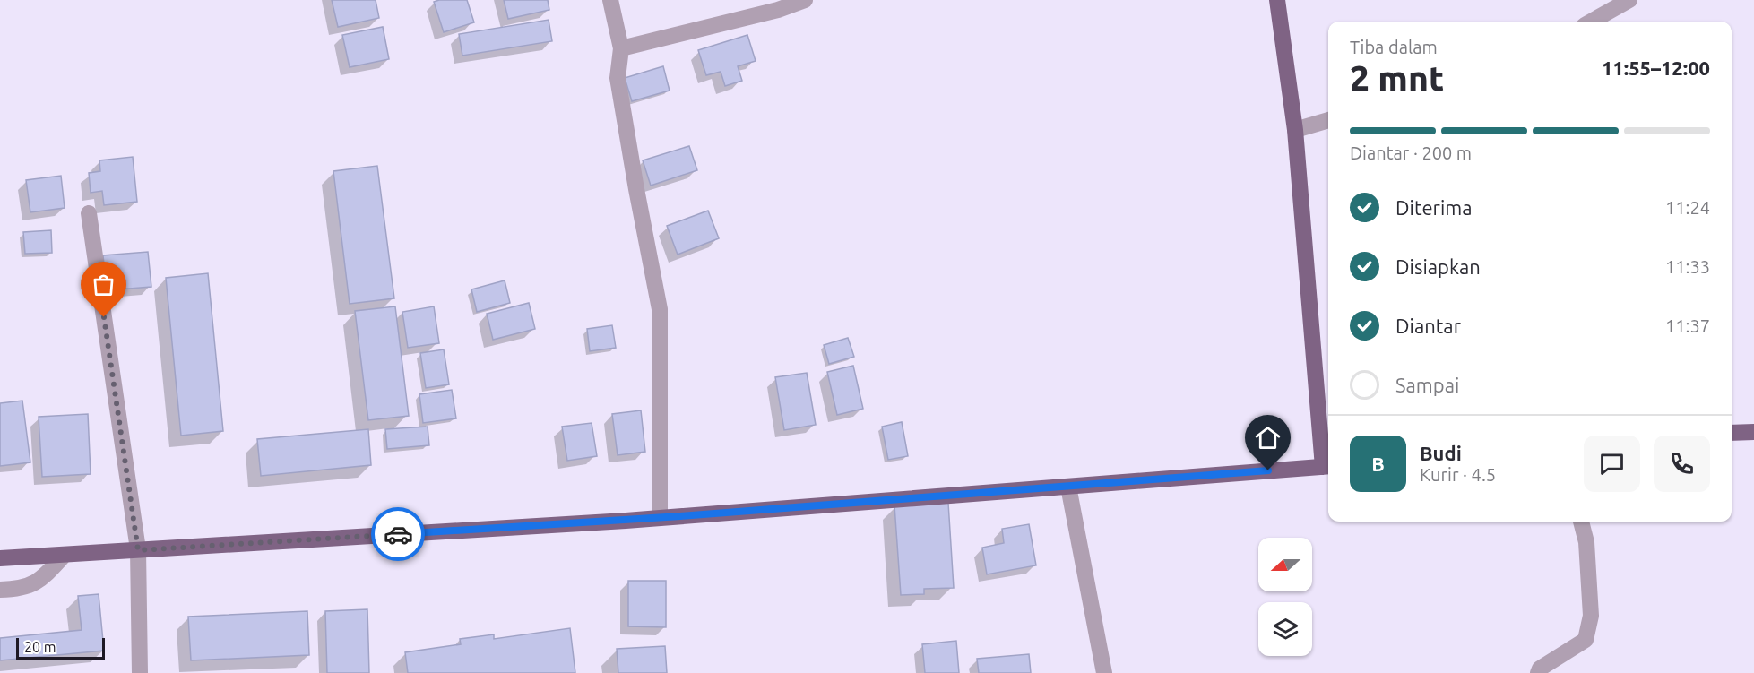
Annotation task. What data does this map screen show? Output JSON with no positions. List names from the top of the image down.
{
  "scale_bar": "20 m",
  "north": "left",
  "page": {
    "heading": ["2 mnt", "Tiba dalam", "11:55–12:00"],
    "panel": ["Budi", "Kurir · 4.5"],
    "bar": "Diantar · 200 m",
    "list": [
      ["Diterima", "11:24"],
      ["Disiapkan", "11:33"],
      ["Diantar", "11:37"],
      "Sampai"
    ],
    "round": "B",
    "scale": "20 m"
  }
}
